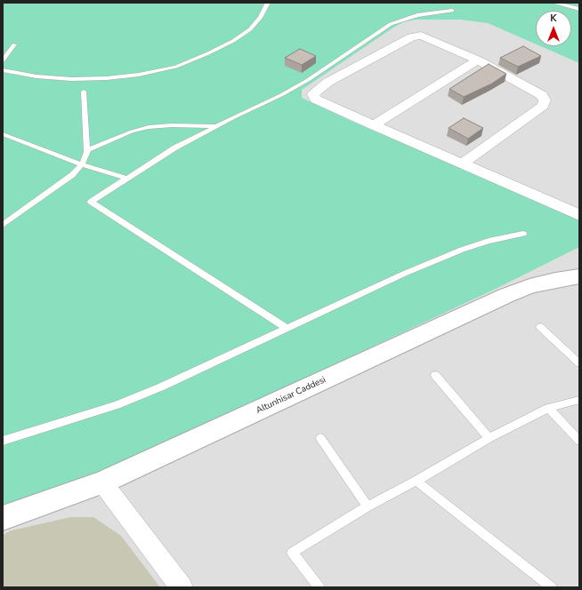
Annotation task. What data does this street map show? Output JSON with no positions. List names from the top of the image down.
{
  "streets": {
    "street": ["Altunhisar Caddesi"]
  },
  "north": "top"
}
